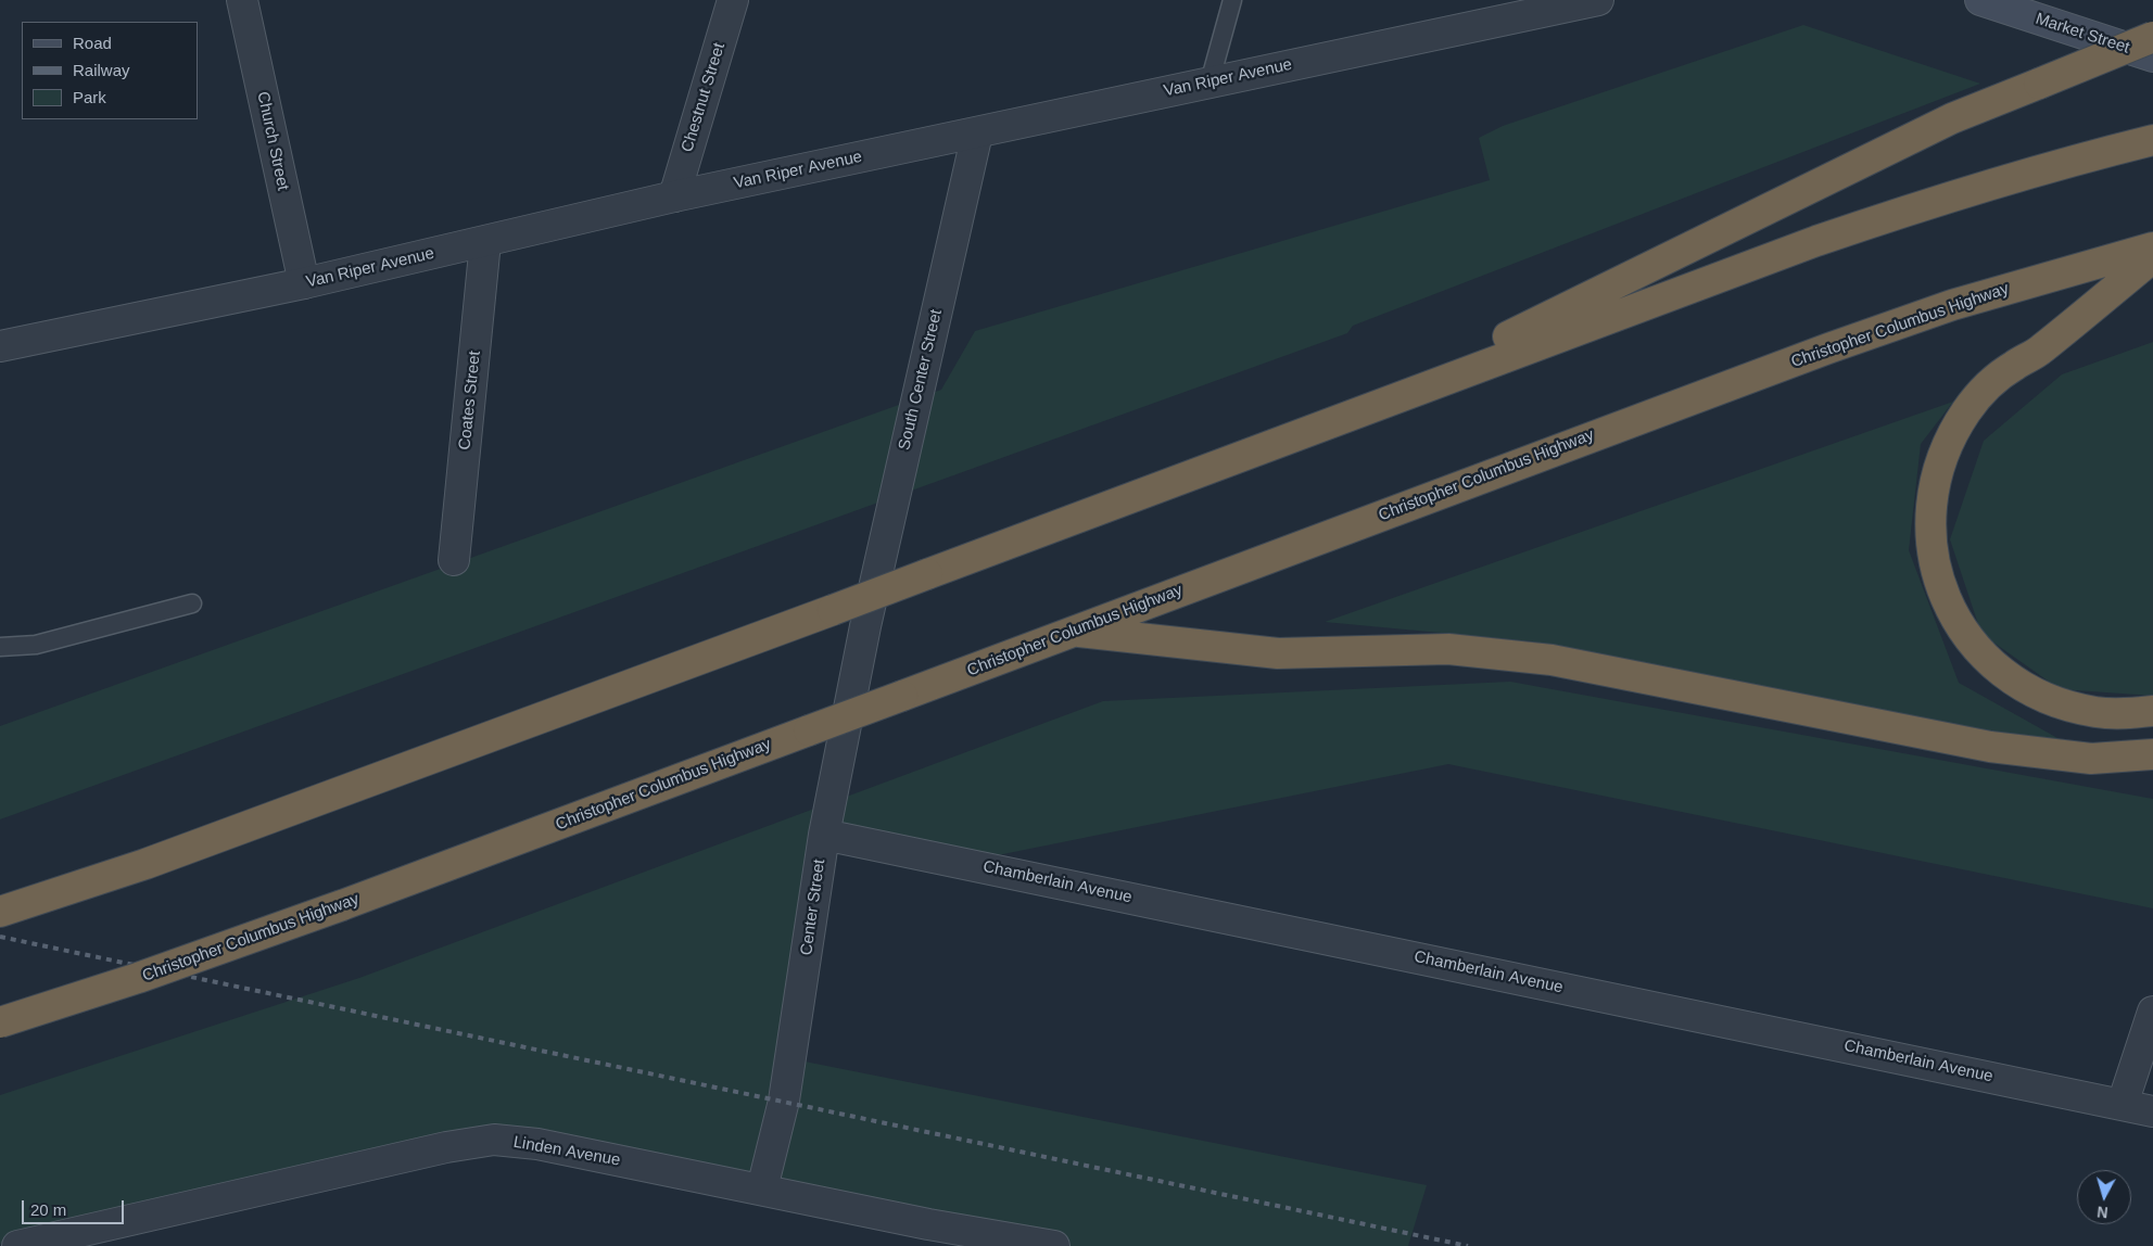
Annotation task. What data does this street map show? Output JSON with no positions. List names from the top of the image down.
{
  "streets": {
    "highway": ["Christopher Columbus Highway"],
    "main road": ["Market Street"],
    "street": [
      "Van Riper Avenue",
      "Chestnut Street",
      "Church Street",
      "South Center Street",
      "Coates Street",
      "Chamberlain Avenue",
      "Center Street",
      "Linden Avenue"
    ]
  },
  "crossings": [
    ["Van Riper Avenue", "Chestnut Street"],
    ["Van Riper Avenue", "Church Street"],
    ["Van Riper Avenue", "South Center Street"],
    ["Van Riper Avenue", "Coates Street"],
    ["South Center Street", "Center Street"],
    ["Chamberlain Avenue", "Center Street"],
    ["Center Street", "Linden Avenue"]
  ],
  "legend": ["Road", "Railway", "Park"],
  "scale_bar": "20 m",
  "north": "bottom"
}
